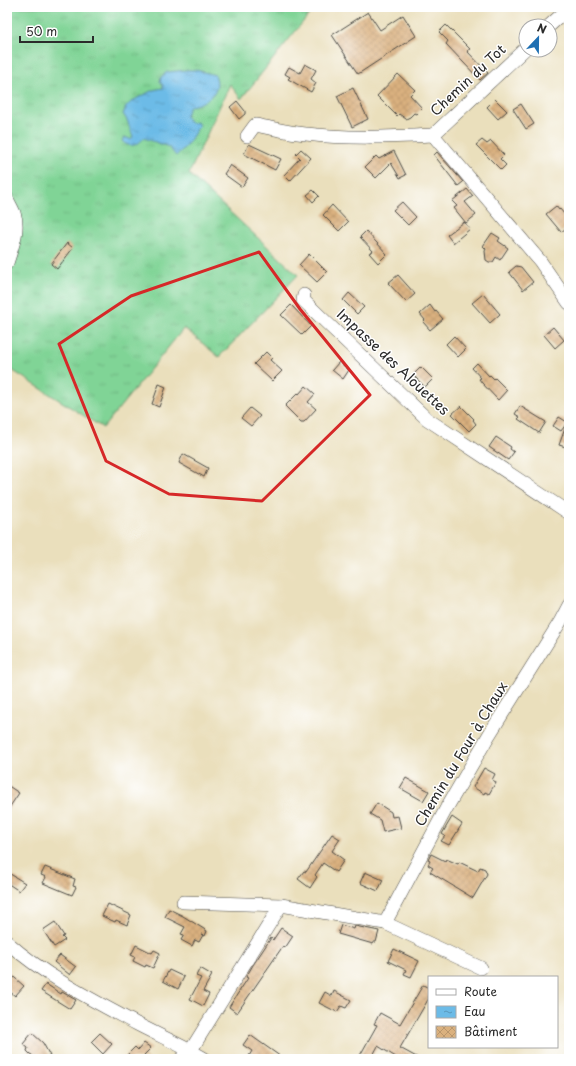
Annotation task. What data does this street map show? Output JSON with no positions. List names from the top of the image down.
{
  "streets": {
    "street": ["Chemin du Tot", "Impasse des Alouettes", "Chemin du Four à Chaux"]
  },
  "legend": ["Route", "Eau", "Bâtiment"],
  "scale_bar": "50 m",
  "north": "top"
}
